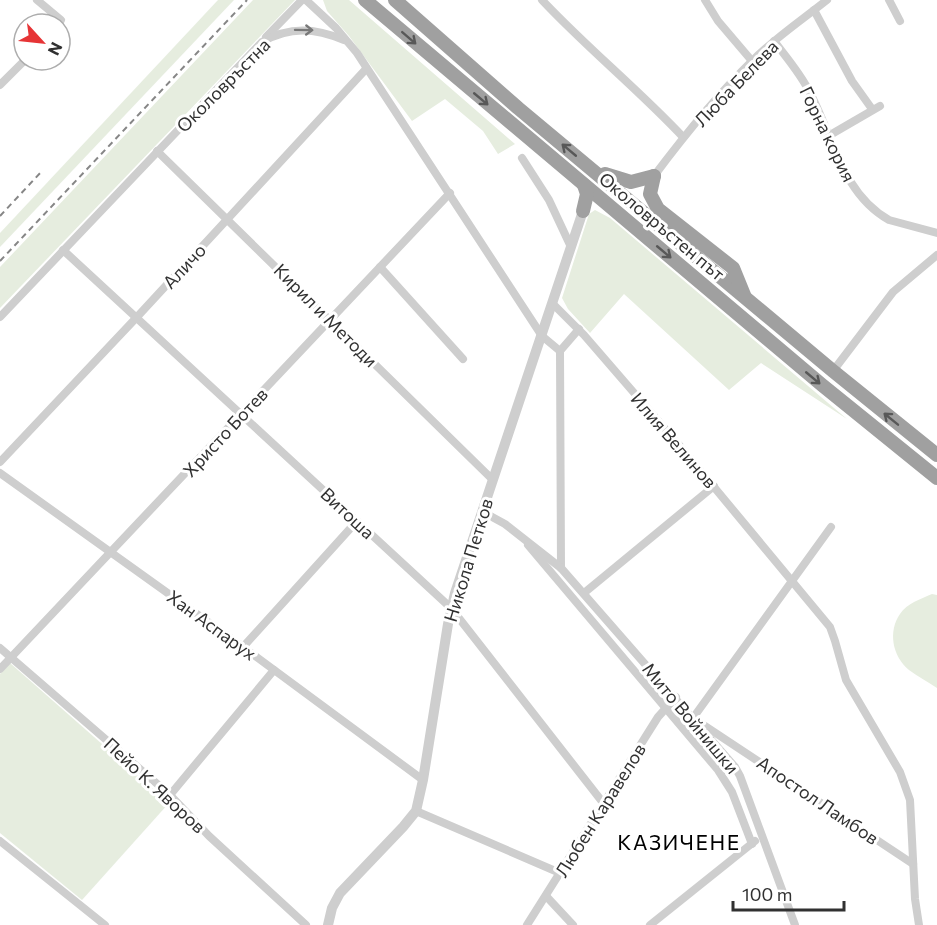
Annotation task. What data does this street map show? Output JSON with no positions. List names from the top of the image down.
{
  "streets": {
    "highway": ["Околовръстен път"],
    "street": [
      "Люба Белева",
      "Околовръстна",
      "Горна кория",
      "Аличо",
      "Кирил и Методи",
      "Христо Ботев",
      "Илия Велинов",
      "Витоша",
      "Никола Петков",
      "Хан Аспарух",
      "Мито Войнишки",
      "Пейо К. Яворов",
      "Апостол Ламбов",
      "Любен Каравелов"
    ]
  },
  "crossings": [
    ["Люба Белева", "Горна кория"],
    ["Околовръстна", "Кирил и Методи"],
    ["Околовръстна", "Витоша"],
    ["Аличо", "Кирил и Методи"],
    ["Аличо", "Витоша"],
    ["Кирил и Методи", "Христо Ботев"],
    ["Кирил и Методи", "Никола Петков"],
    ["Христо Ботев", "Витоша"],
    ["Христо Ботев", "Хан Аспарух"],
    ["Христо Ботев", "Пейо К. Яворов"],
    ["Илия Велинов", "Никола Петков"],
    ["Илия Велинов", "Апостол Ламбов"],
    ["Витоша", "Никола Петков"],
    ["Витоша", "Любен Каравелов"],
    ["Никола Петков", "Хан Аспарух"],
    ["Никола Петков", "Мито Войнишки"],
    ["Мито Войнишки", "Апостол Ламбов"],
    ["Мито Войнишки", "Любен Каравелов"]
  ],
  "districts": ["КАЗИЧЕНЕ"],
  "scale_bar": "100 m",
  "north": "bottom right"
}
